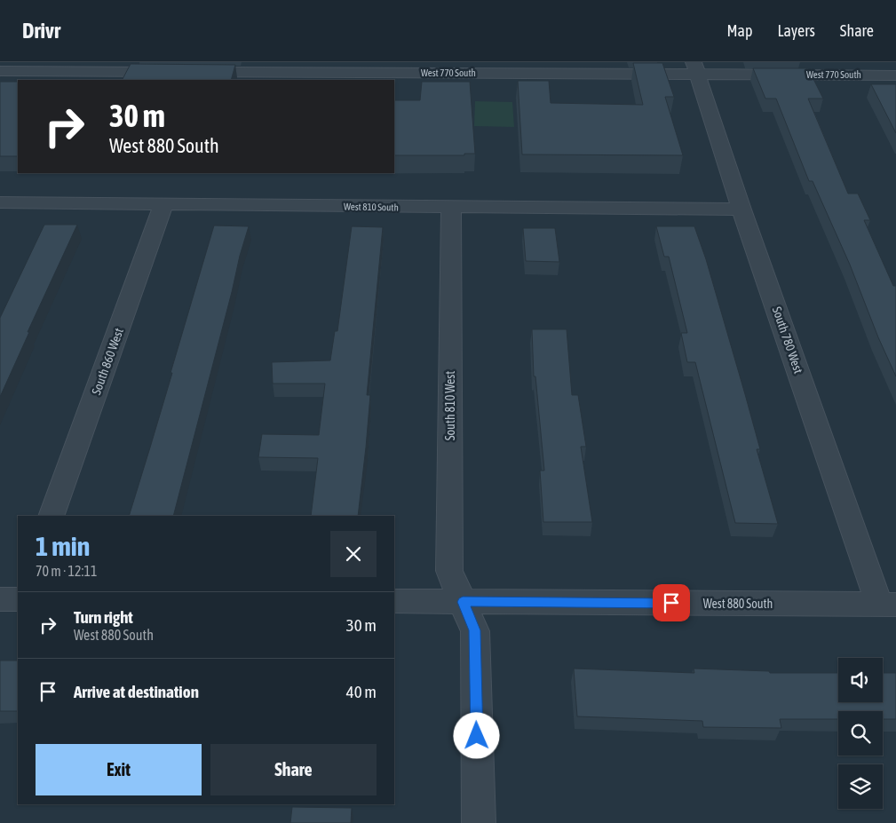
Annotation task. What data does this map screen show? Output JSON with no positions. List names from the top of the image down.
{
  "streets": {
    "street": [
      "West 770 South",
      "West 810 South",
      "South 780 West",
      "South 860 West",
      "South 810 West",
      "West 880 South"
    ]
  },
  "crossings": [
    ["West 770 South", "South 780 West"],
    ["West 810 South", "South 780 West"],
    ["West 810 South", "South 860 West"],
    ["West 810 South", "South 810 West"],
    ["South 780 West", "West 880 South"],
    ["South 810 West", "West 880 South"]
  ],
  "page": {
    "header": "Drivr",
    "nav": ["Map", "Layers", "Share"],
    "turn": ["30 m", "West 880 South"],
    "heading": ["1 min", "70 m · 12:11"],
    "list": [
      {
        "name": "Turn right",
        "note": "West 880 South",
        "value": "30 m"
      },
      {
        "name": "Arrive at destination",
        "value": "40 m"
      }
    ],
    "buttons": ["Exit", "Share"]
  }
}
